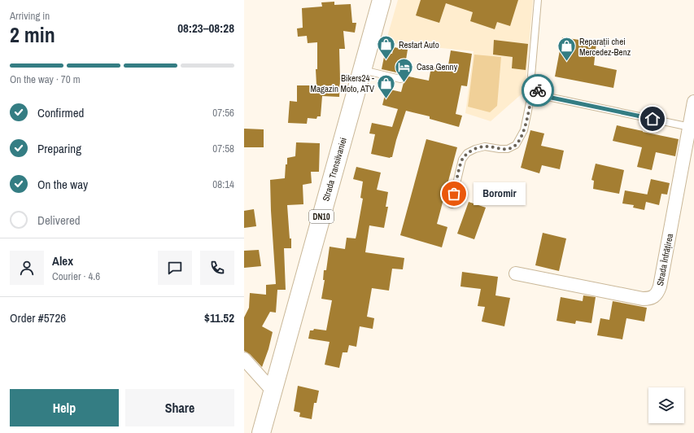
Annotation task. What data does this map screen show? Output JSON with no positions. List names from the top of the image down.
{
  "streets": {
    "main road": ["Strada Transilvaniei", "DN10"],
    "street": ["Strada Înfrățirea"]
  },
  "places": {
    "shop": ["Restart Auto", "Reparații chei Mercedez-Benz", "Bikers24 - Magazin Moto, ATV"],
    "hotel": ["Casa Genny"],
    "other": ["Boromir"]
  },
  "page": {
    "heading": ["2 min", "Arriving in", "08:23–08:28"],
    "panel": [
      "Alex",
      "Courier · 4.6",
      "Order #5726",
      "$11.52"
    ],
    "bar": "On the way · 70 m",
    "list": [
      ["Confirmed", "07:56"],
      ["Preparing", "07:58"],
      ["On the way", "08:14"],
      "Delivered"
    ],
    "bubble": "Boromir",
    "buttons": ["Help", "Share"]
  }
}
